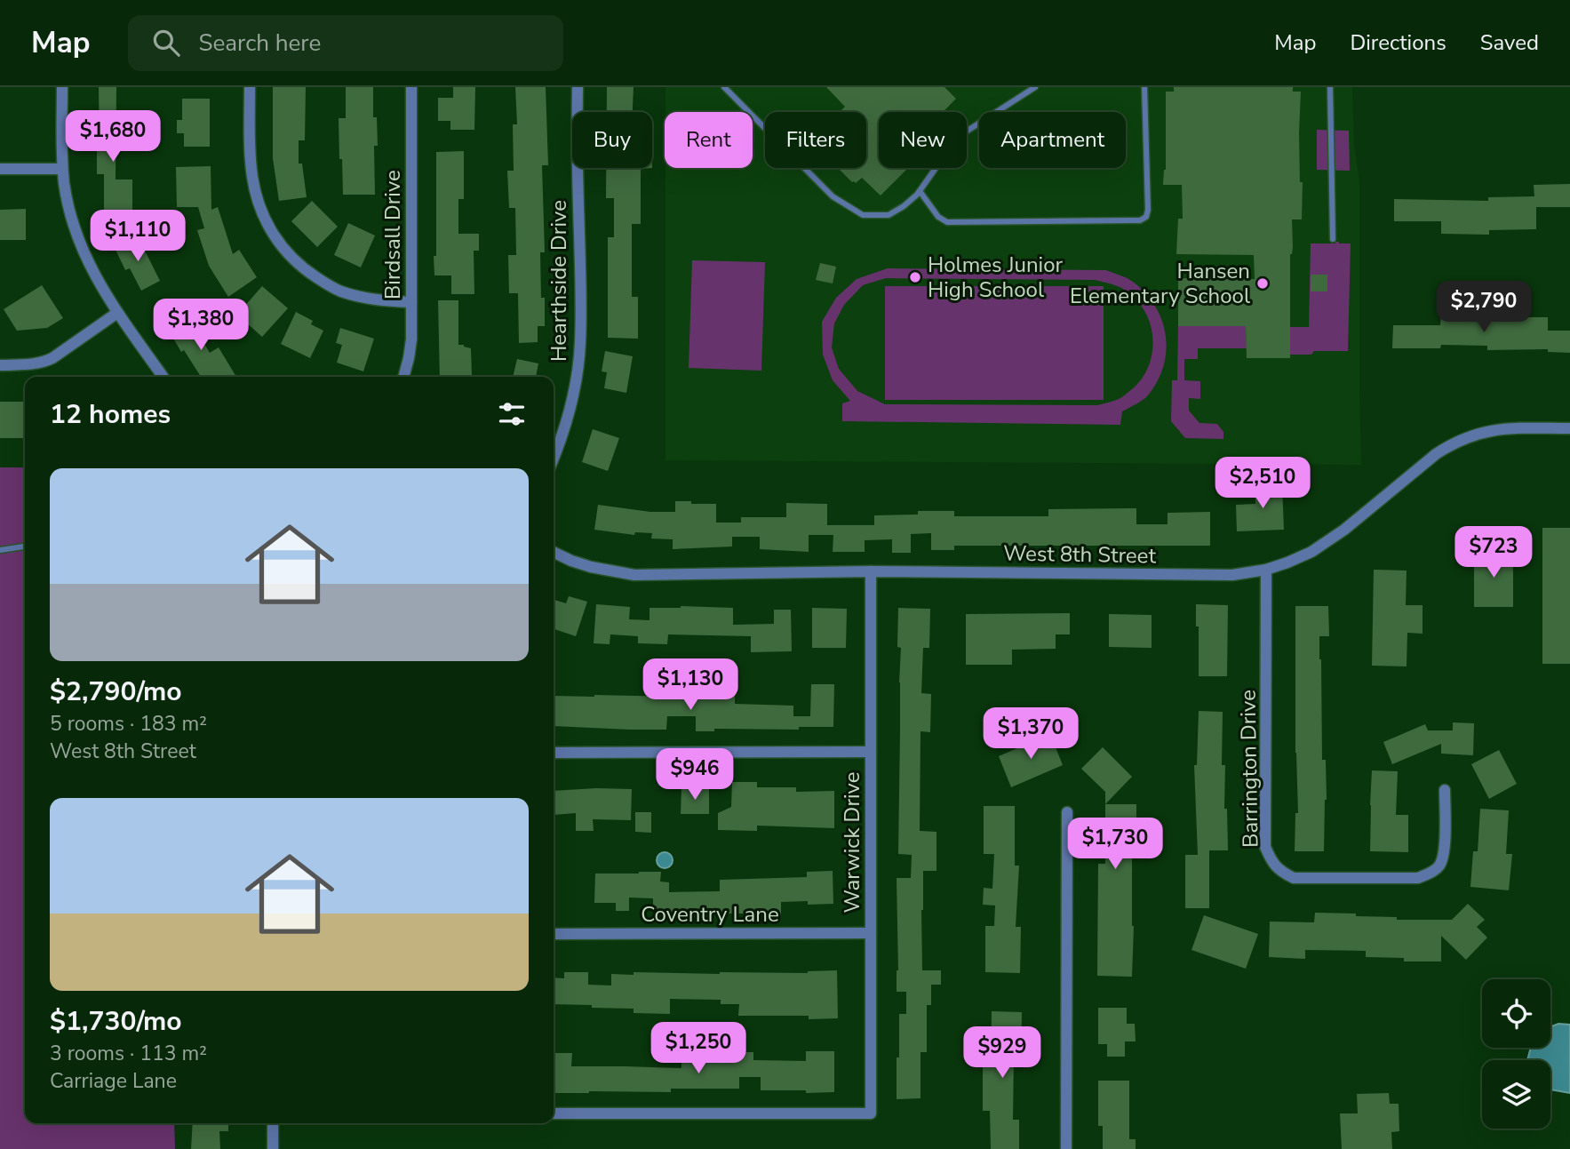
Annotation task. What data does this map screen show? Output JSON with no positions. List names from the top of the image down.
{
  "streets": {
    "street": [
      "Birdsall Drive",
      "Hearthside Drive",
      "West 8th Street",
      "Barrington Drive",
      "Warwick Drive",
      "Coventry Lane"
    ]
  },
  "crossings": [
    ["West 8th Street", "Barrington Drive"],
    ["West 8th Street", "Warwick Drive"],
    ["Warwick Drive", "Coventry Lane"]
  ],
  "places": ["Holmes Junior High School", "Hansen Elementary School"],
  "page": {
    "header": "Map",
    "search": "Search here",
    "nav": ["Map", "Directions", "Saved"],
    "price": [
      "$1,680",
      "$1,110",
      "$2,790",
      "$1,380",
      "$2,510",
      "$723",
      "$1,130",
      "$1,370",
      "$946",
      "$1,730",
      "$1,250",
      "$929"
    ],
    "chip": [
      "Buy",
      "Rent",
      "Filters",
      "New",
      "Apartment"
    ],
    "heading": "12 homes",
    "list": [
      {
        "name": "$2,790/mo",
        "note": "5 rooms · 183 m² · West 8th Street"
      },
      {
        "name": "$1,730/mo",
        "note": "3 rooms · 113 m² · Carriage Lane"
      }
    ]
  }
}
